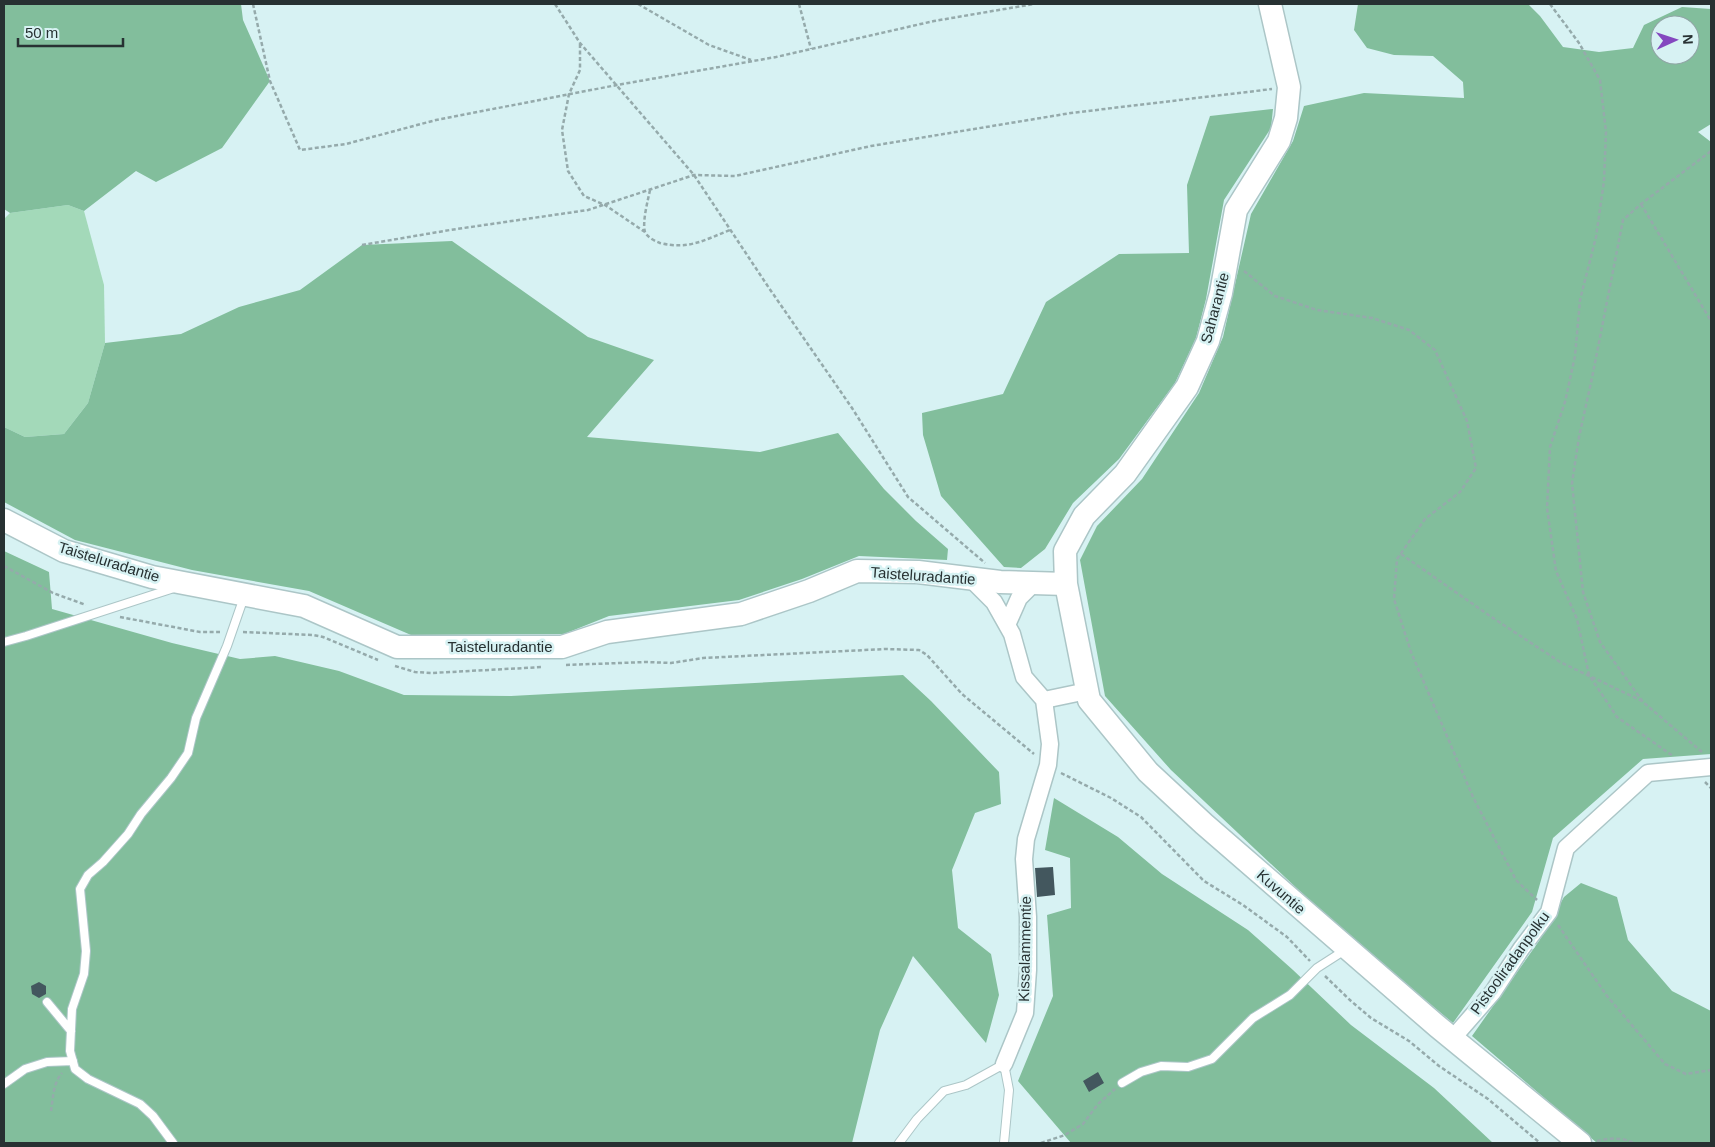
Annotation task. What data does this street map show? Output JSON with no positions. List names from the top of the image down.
{
  "streets": {
    "street": [
      "Saharantie",
      "Taisteluradantie",
      "Kuvuntie",
      "Kissalammentie",
      "Pistooliradanpolku"
    ]
  },
  "crossings": [
    ["Saharantie", "Taisteluradantie"],
    ["Saharantie", "Kuvuntie"],
    ["Taisteluradantie", "Kuvuntie"],
    ["Kuvuntie", "Pistooliradanpolku"]
  ],
  "scale_bar": "50 m",
  "north": "right"
}
